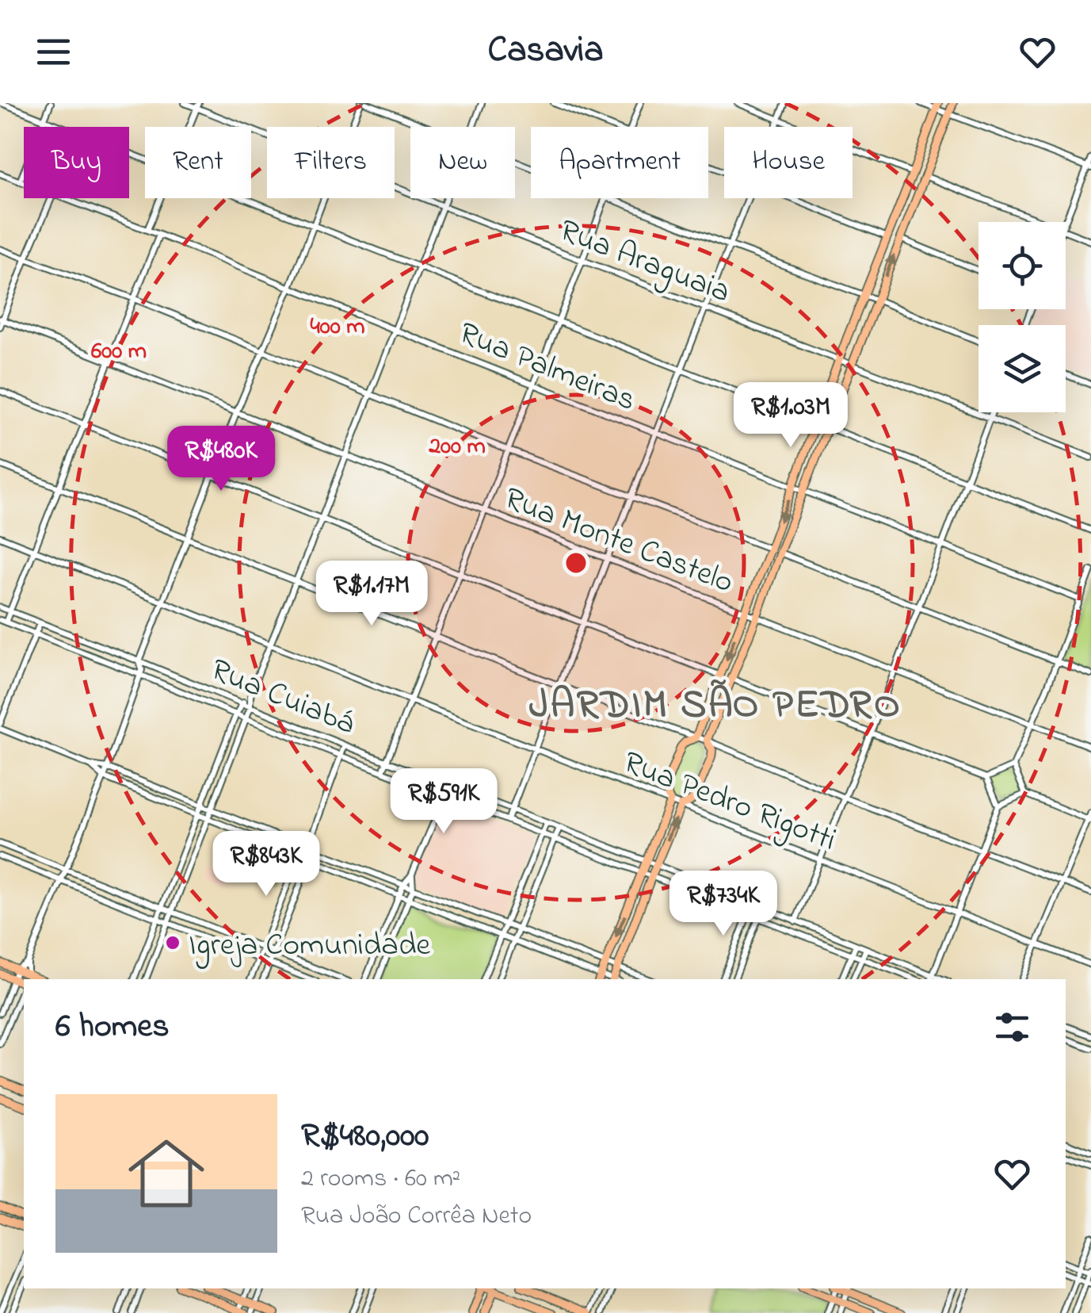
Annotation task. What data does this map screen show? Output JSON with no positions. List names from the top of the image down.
{
  "streets": {
    "street": [
      "Rua Araguaia",
      "Rua Palmeiras",
      "Rua Monte Castelo",
      "Rua Cuiabá",
      "Rua Pedro Rigotti"
    ]
  },
  "districts": ["JARDIM SÃO PEDRO"],
  "places": ["Igreja Comunidade"],
  "page": {
    "header": "Casavia",
    "chip": [
      "Buy",
      "Rent",
      "Filters",
      "New",
      "Apartment",
      "House"
    ],
    "price": [
      "R$1.03M",
      "R$480K",
      "R$1.17M",
      "R$591K",
      "R$843K",
      "R$734K"
    ],
    "heading": "6 homes",
    "list": [
      {
        "name": "R$480,000",
        "note": "2 rooms · 60 m² · Rua João Corrêa Neto"
      }
    ]
  },
  "rings": ["400 m", "600 m", "200 m"]
}
